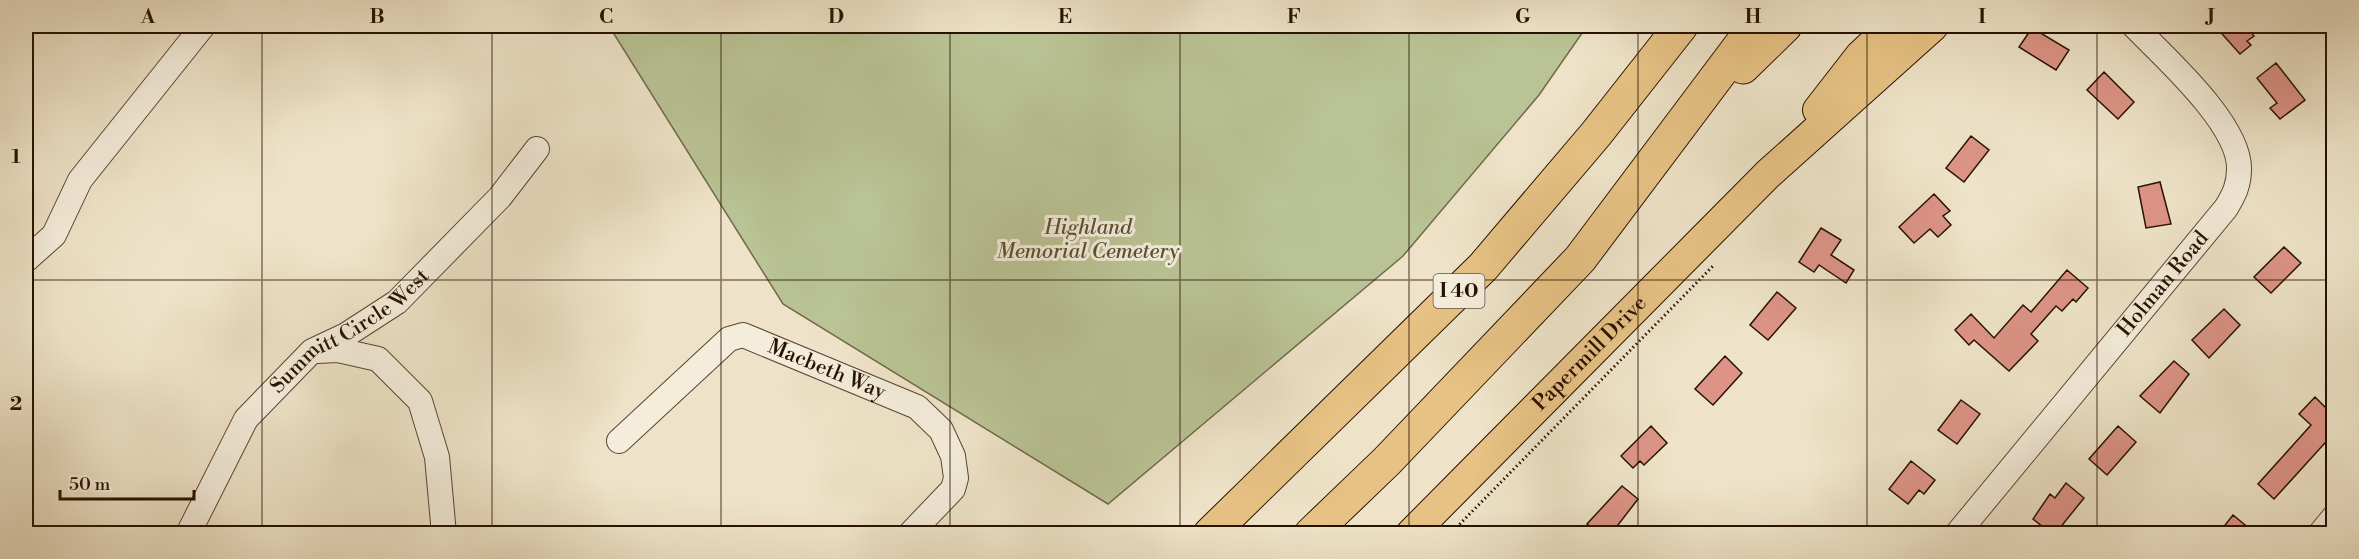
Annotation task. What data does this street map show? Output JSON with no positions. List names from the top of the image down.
{
  "streets": {
    "highway": ["I 40"],
    "main road": ["Papermill Drive"],
    "street": ["Holman Road", "Summitt Circle West", "Macbeth Way"]
  },
  "parks": ["Highland Memorial Cemetery"],
  "scale_bar": "50 m",
  "grid": {
    "columns": [
      "A",
      "B",
      "C",
      "D",
      "E",
      "F",
      "G",
      "H",
      "I",
      "J"
    ],
    "rows": ["1", "2"]
  }
}
